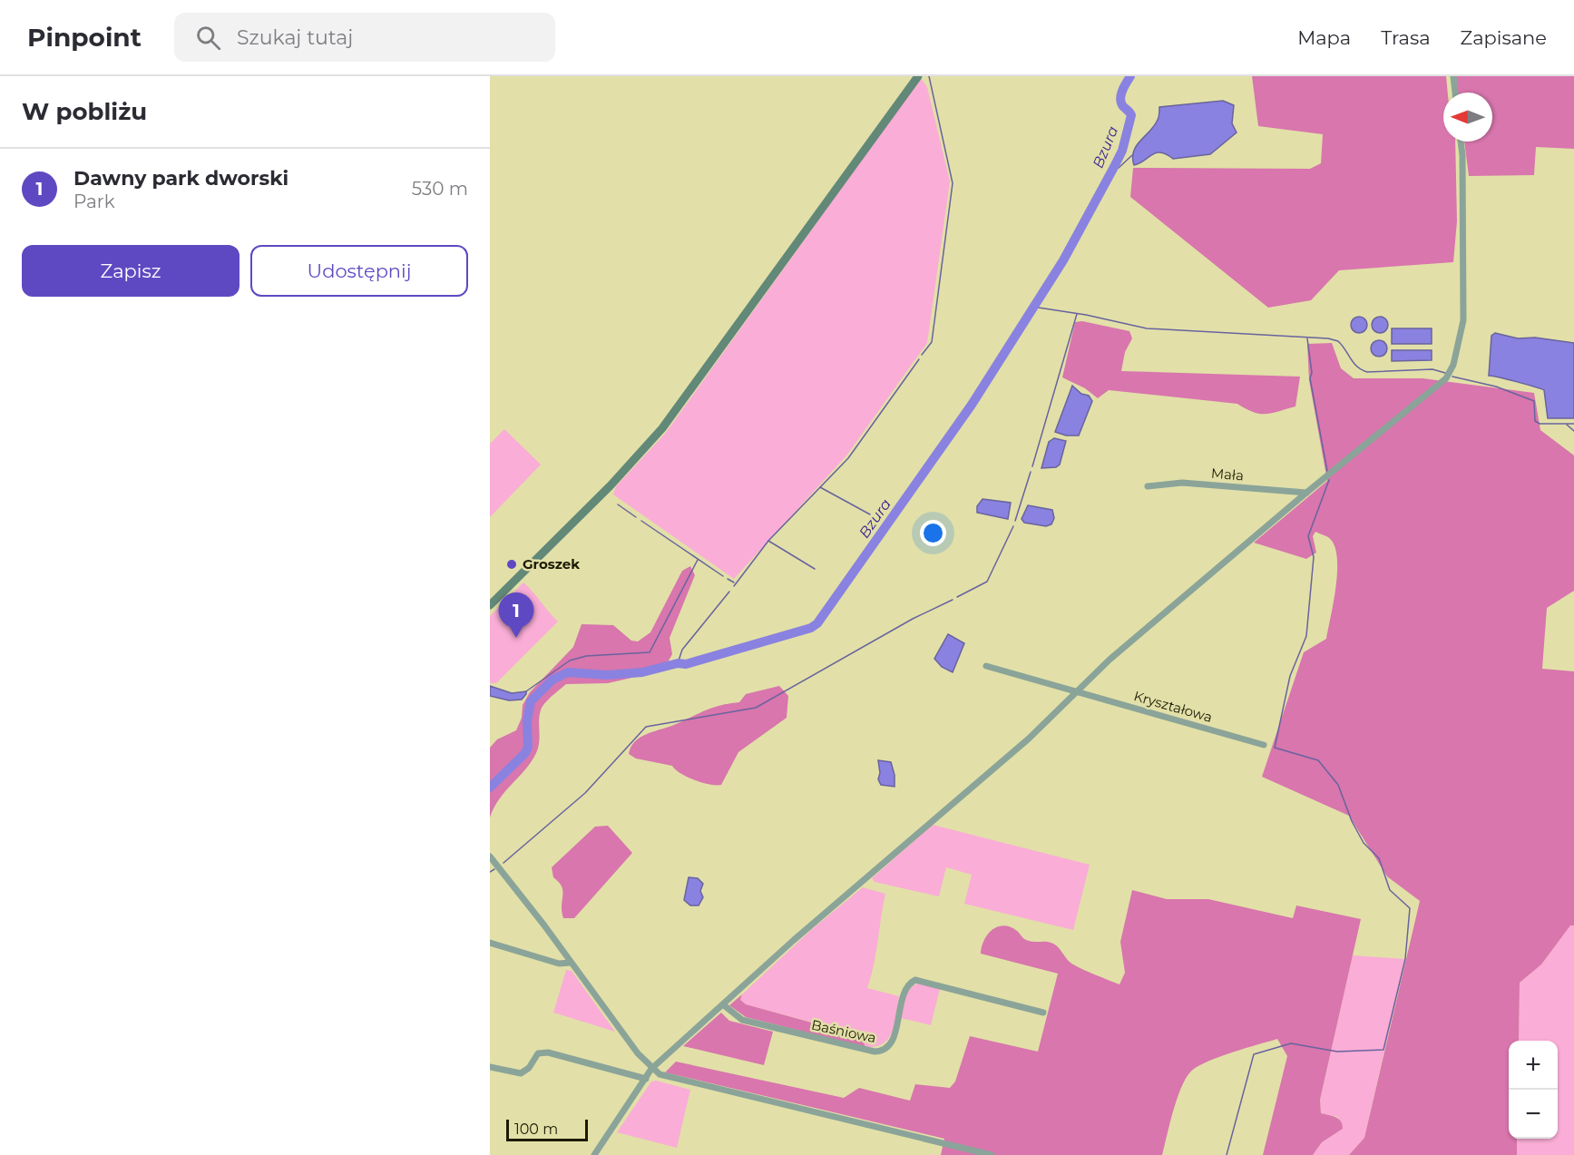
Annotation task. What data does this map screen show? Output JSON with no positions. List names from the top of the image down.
{
  "streets": {
    "street": ["Mała", "Kryształowa", "Baśniowa"]
  },
  "water": ["Bzura"],
  "places": ["Groszek"],
  "scale_bar": "100 m",
  "north": "left",
  "page": {
    "header": "Pinpoint",
    "search": "Szukaj tutaj",
    "nav": ["Mapa", "Trasa", "Zapisane"],
    "heading": "W pobliżu",
    "list": [
      {
        "mark": "1",
        "name": "Dawny park dworski",
        "note": "Park",
        "value": "530 m"
      }
    ],
    "buttons": ["Zapisz", "Udostępnij"],
    "pins": "1",
    "map_buttons": ["+", "−"],
    "scale": "100 m"
  }
}
